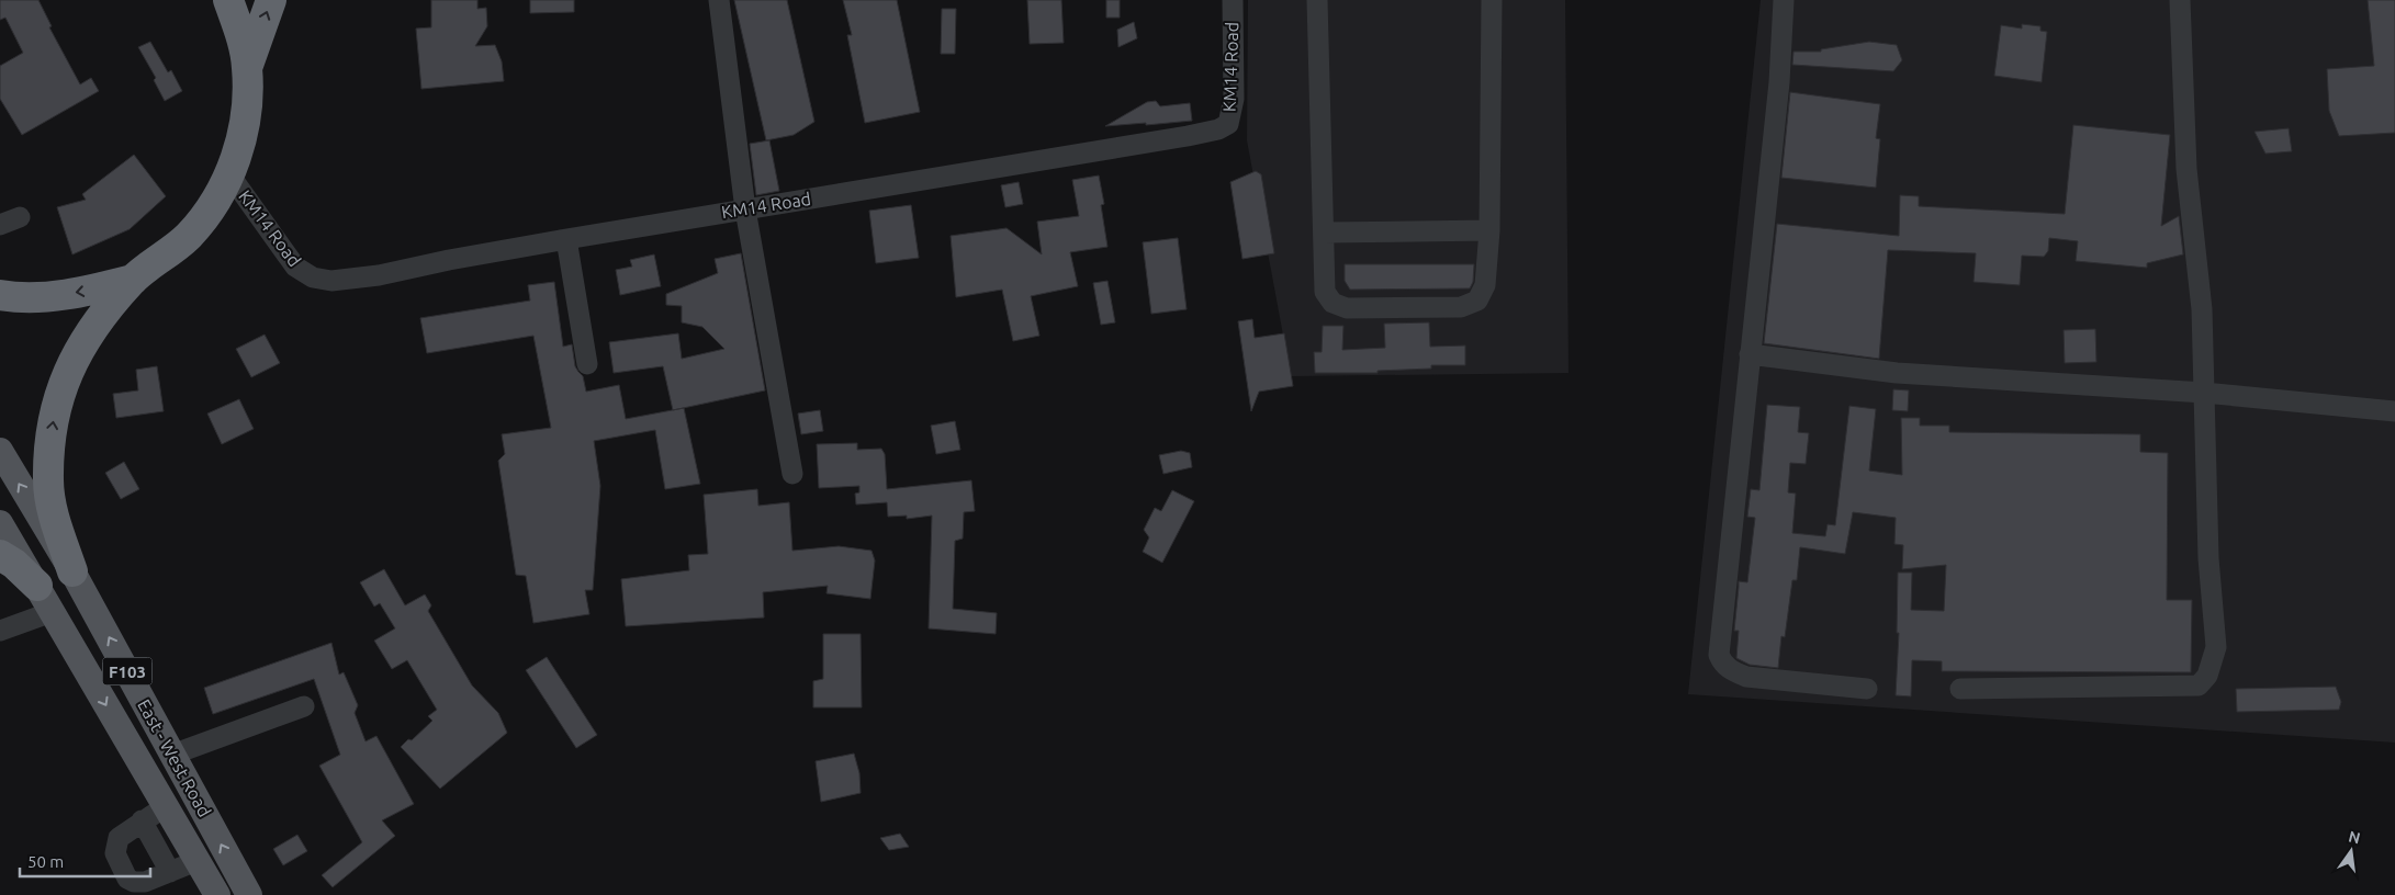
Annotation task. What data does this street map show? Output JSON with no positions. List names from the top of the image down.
{
  "streets": {
    "main road": ["F103", "East - West Road"],
    "street": ["KM14 Road"]
  },
  "scale_bar": "50 m",
  "north": "top"
}
